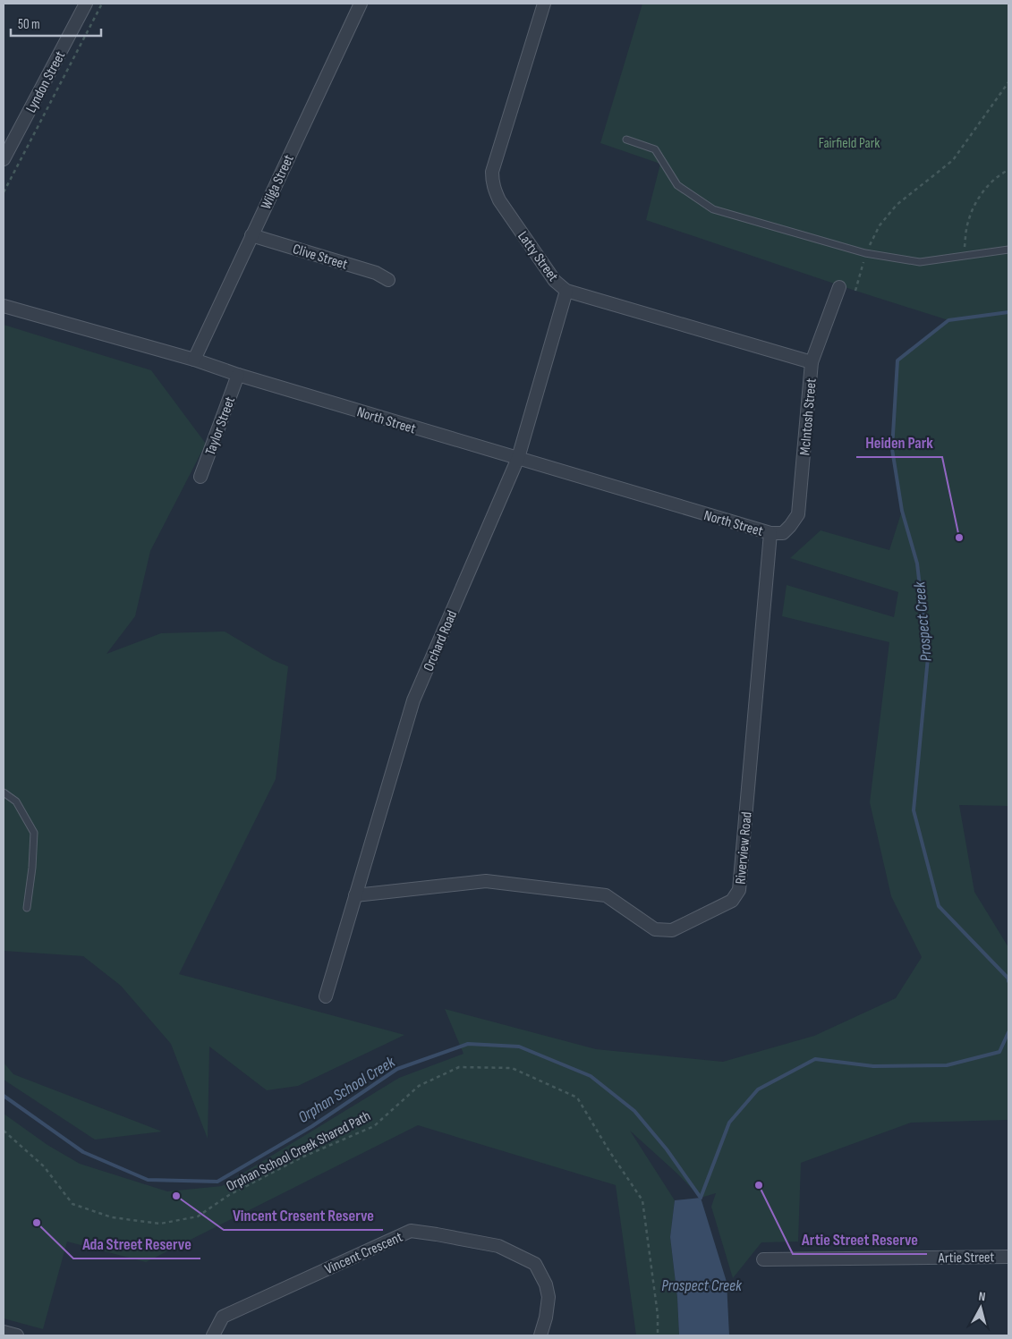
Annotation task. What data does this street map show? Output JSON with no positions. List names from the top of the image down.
{
  "streets": {
    "street": [
      "Lyndon Street",
      "Wilga Street",
      "Clive Street",
      "Latty Street",
      "McIntosh Street",
      "North Street",
      "Taylor Street",
      "Orchard Road",
      "Riverview Road",
      "Vincent Crescent",
      "Artie Street"
    ],
    "path": ["Orphan School Creek Shared Path"]
  },
  "crossings": [
    ["Wilga Street", "Clive Street"],
    ["Wilga Street", "North Street"],
    ["Latty Street", "McIntosh Street"],
    ["Latty Street", "Orchard Road"],
    ["McIntosh Street", "North Street"],
    ["McIntosh Street", "Riverview Road"],
    ["North Street", "Taylor Street"],
    ["North Street", "Orchard Road"],
    ["North Street", "Riverview Road"],
    ["Orchard Road", "Riverview Road"]
  ],
  "water": ["Prospect Creek", "Orphan School Creek"],
  "parks": ["Fairfield Park"],
  "places": [
    "Heiden Park",
    "Artie Street Reserve",
    "Vincent Cresent Reserve",
    "Ada Street Reserve"
  ],
  "scale_bar": "50 m",
  "north": "top"
}
